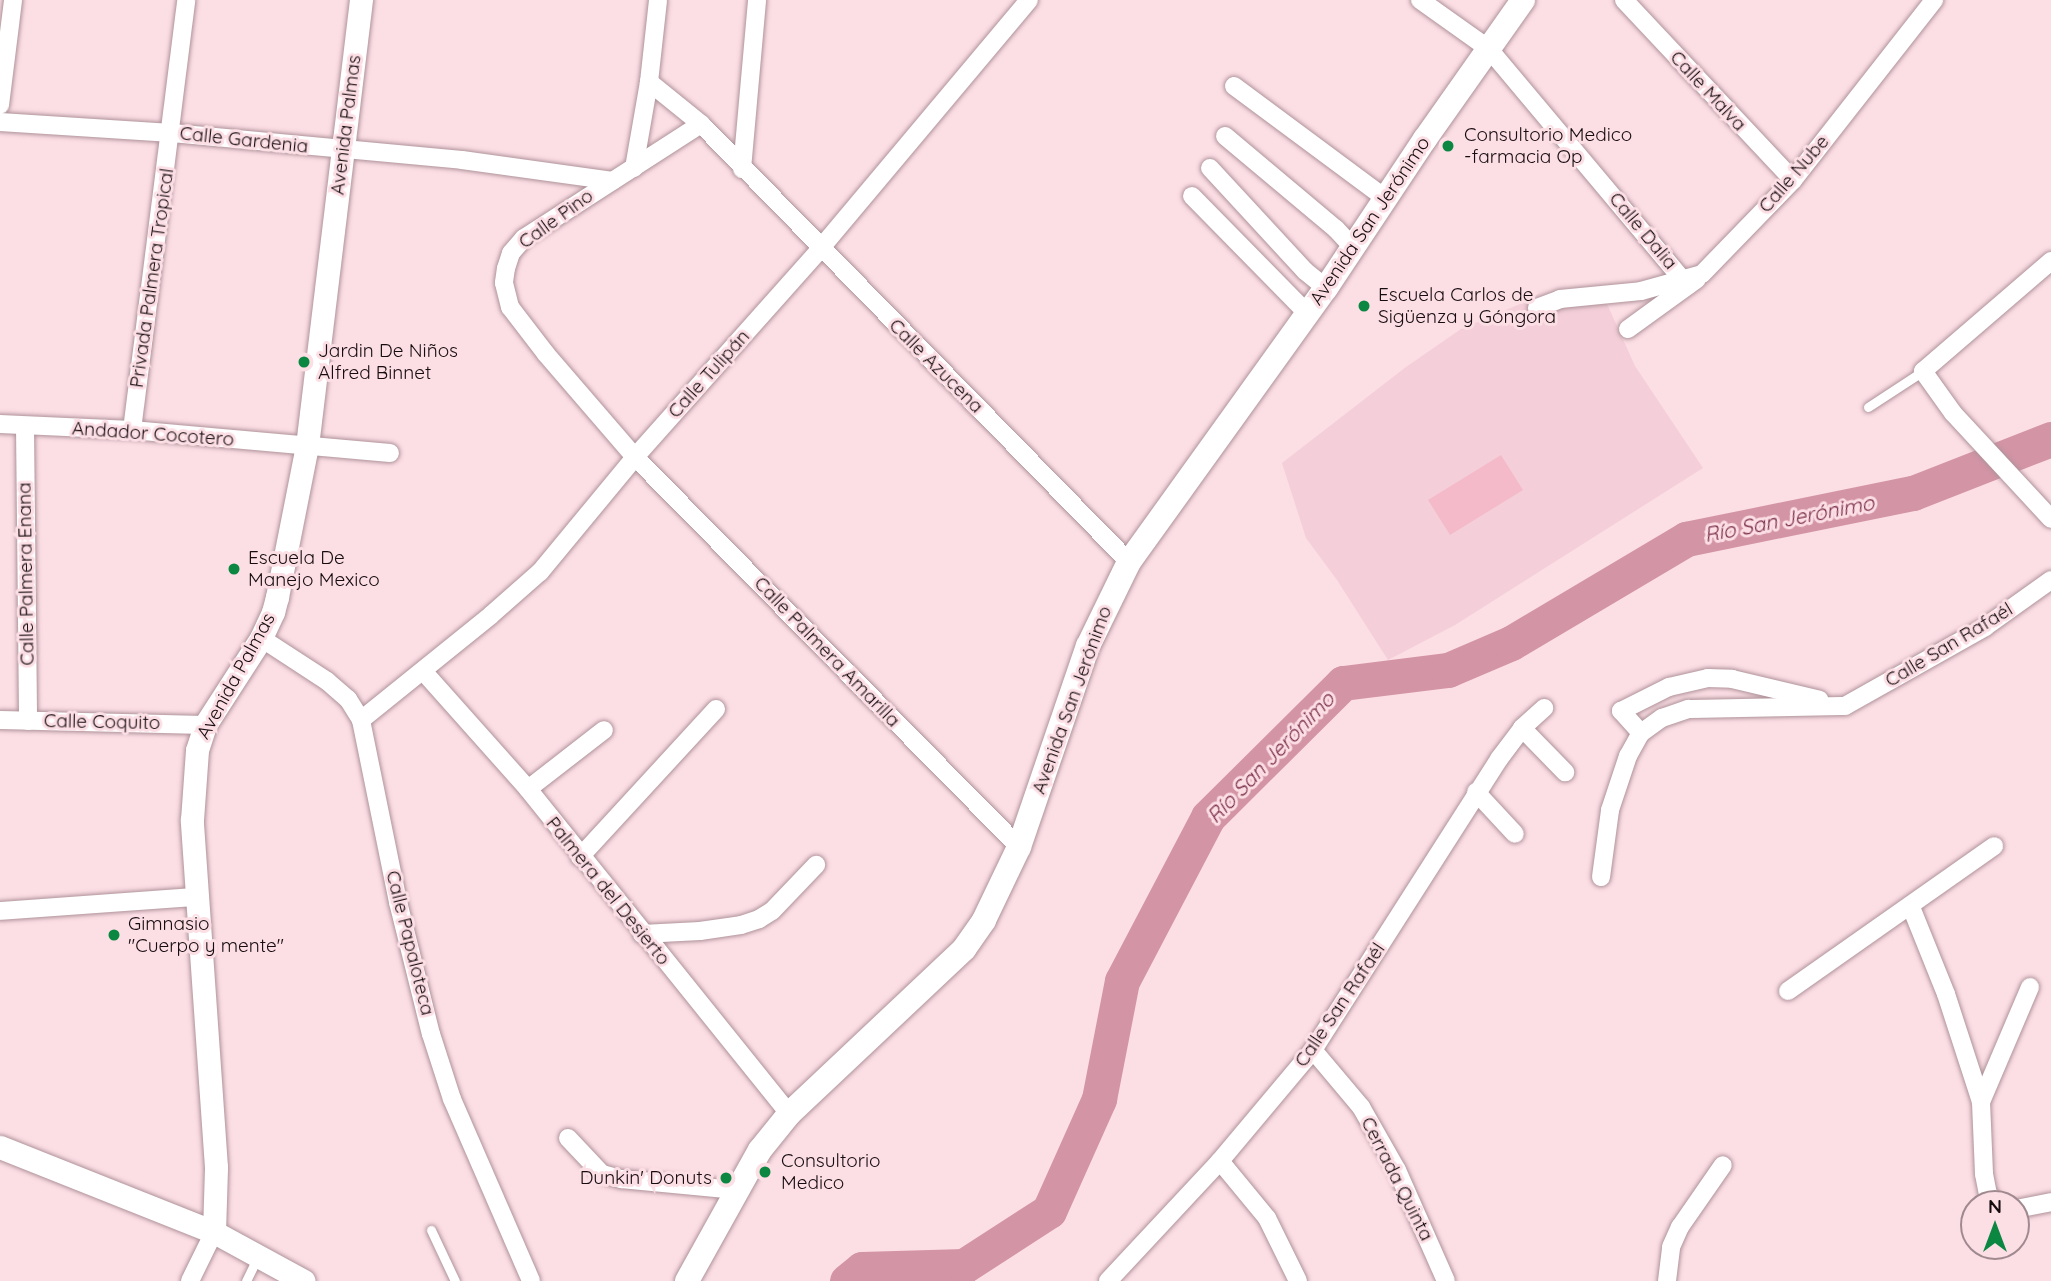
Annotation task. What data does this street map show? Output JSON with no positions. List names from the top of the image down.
{
  "streets": {
    "main road": ["Avenida San Jerónimo"],
    "street": [
      "Calle Malva",
      "Avenida Palmas",
      "Calle Gardenia",
      "Calle Nube",
      "Calle Pino",
      "Calle Dalia",
      "Privada Palmera Tropical",
      "Calle Azucena",
      "Calle Tulipán",
      "Andador Cocotero",
      "Calle Palmera Enana",
      "Calle San Rafaél",
      "Calle Palmera Amarilla",
      "Calle Coquito",
      "Palmera del Desierto",
      "Calle Papaloteca",
      "Cerrada Quinta"
    ]
  },
  "crossings": [
    ["Calle Malva", "Calle Nube"],
    ["Avenida Palmas", "Calle Gardenia"],
    ["Avenida Palmas", "Andador Cocotero"],
    ["Avenida Palmas", "Calle Coquito"],
    ["Avenida Palmas", "Calle Papaloteca"],
    ["Calle Gardenia", "Calle Pino"],
    ["Calle Gardenia", "Privada Palmera Tropical"],
    ["Calle Nube", "Calle Dalia"],
    ["Calle Pino", "Calle Tulipán"],
    ["Calle Pino", "Calle Palmera Amarilla"],
    ["Avenida San Jerónimo", "Calle Dalia"],
    ["Avenida San Jerónimo", "Calle Azucena"],
    ["Avenida San Jerónimo", "Calle Palmera Amarilla"],
    ["Avenida San Jerónimo", "Palmera del Desierto"],
    ["Privada Palmera Tropical", "Andador Cocotero"],
    ["Calle Azucena", "Calle Tulipán"],
    ["Calle Tulipán", "Calle Palmera Amarilla"],
    ["Calle Tulipán", "Palmera del Desierto"],
    ["Calle Tulipán", "Calle Papaloteca"],
    ["Andador Cocotero", "Calle Palmera Enana"],
    ["Calle Palmera Enana", "Calle Coquito"],
    ["Calle San Rafaél", "Cerrada Quinta"]
  ],
  "water": ["Río San Jerónimo"],
  "places": [
    "Consultorio Medico -farmacia Op",
    "Escuela Carlos de Sigüenza y Góngora",
    "Jardin De Niños Alfred Binnet",
    "Escuela De Manejo Mexico",
    "Gimnasio \"Cuerpo y mente\"",
    "Consultorio Medico",
    "Dunkin' Donuts"
  ],
  "north": "top"
}
